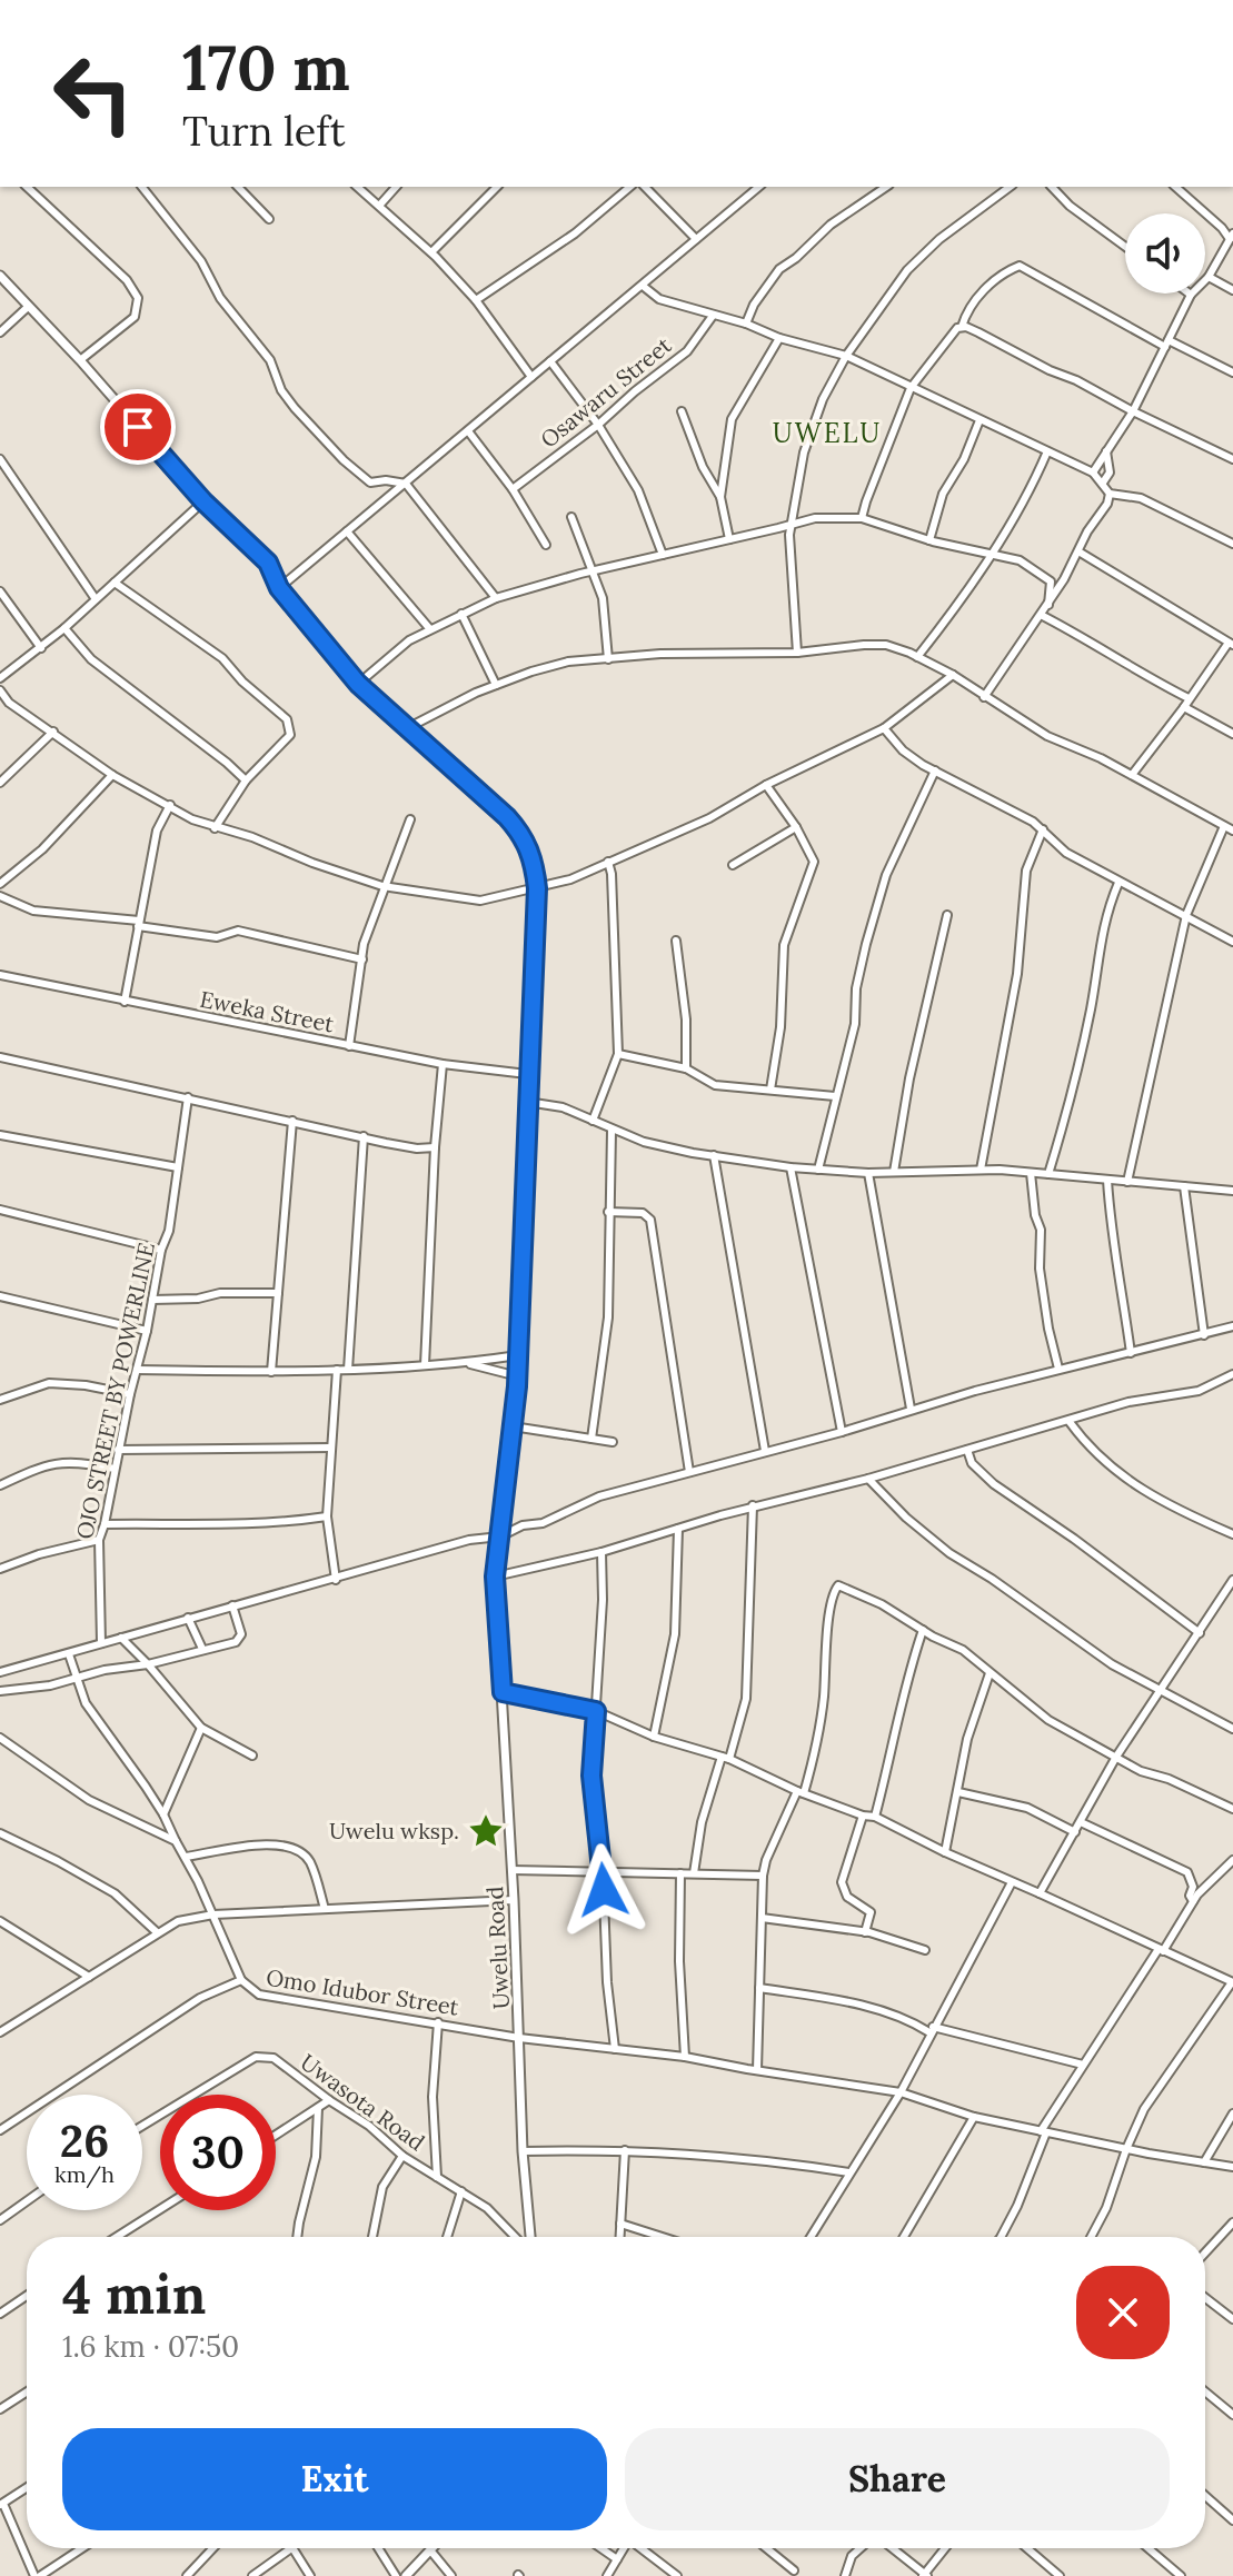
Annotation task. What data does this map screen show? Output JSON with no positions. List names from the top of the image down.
{
  "streets": {
    "street": [
      "Osawaru Street",
      "Eweka Street",
      "OJO STREET BY POWERLINE",
      "Uwelu Road",
      "Omo Idubor Street",
      "Uwasota Road"
    ]
  },
  "crossings": [
    ["Eweka Street", "Uwelu Road"],
    ["Uwelu Road", "Omo Idubor Street"]
  ],
  "districts": ["UWELU"],
  "places": {
    "place": ["Uwelu wksp."]
  },
  "page": {
    "turn": ["170 m", "Turn left"],
    "speed": "26 km/h",
    "limit": "30",
    "heading": ["4 min", "1.6 km · 07:50"],
    "buttons": ["Exit", "Share"]
  }
}
